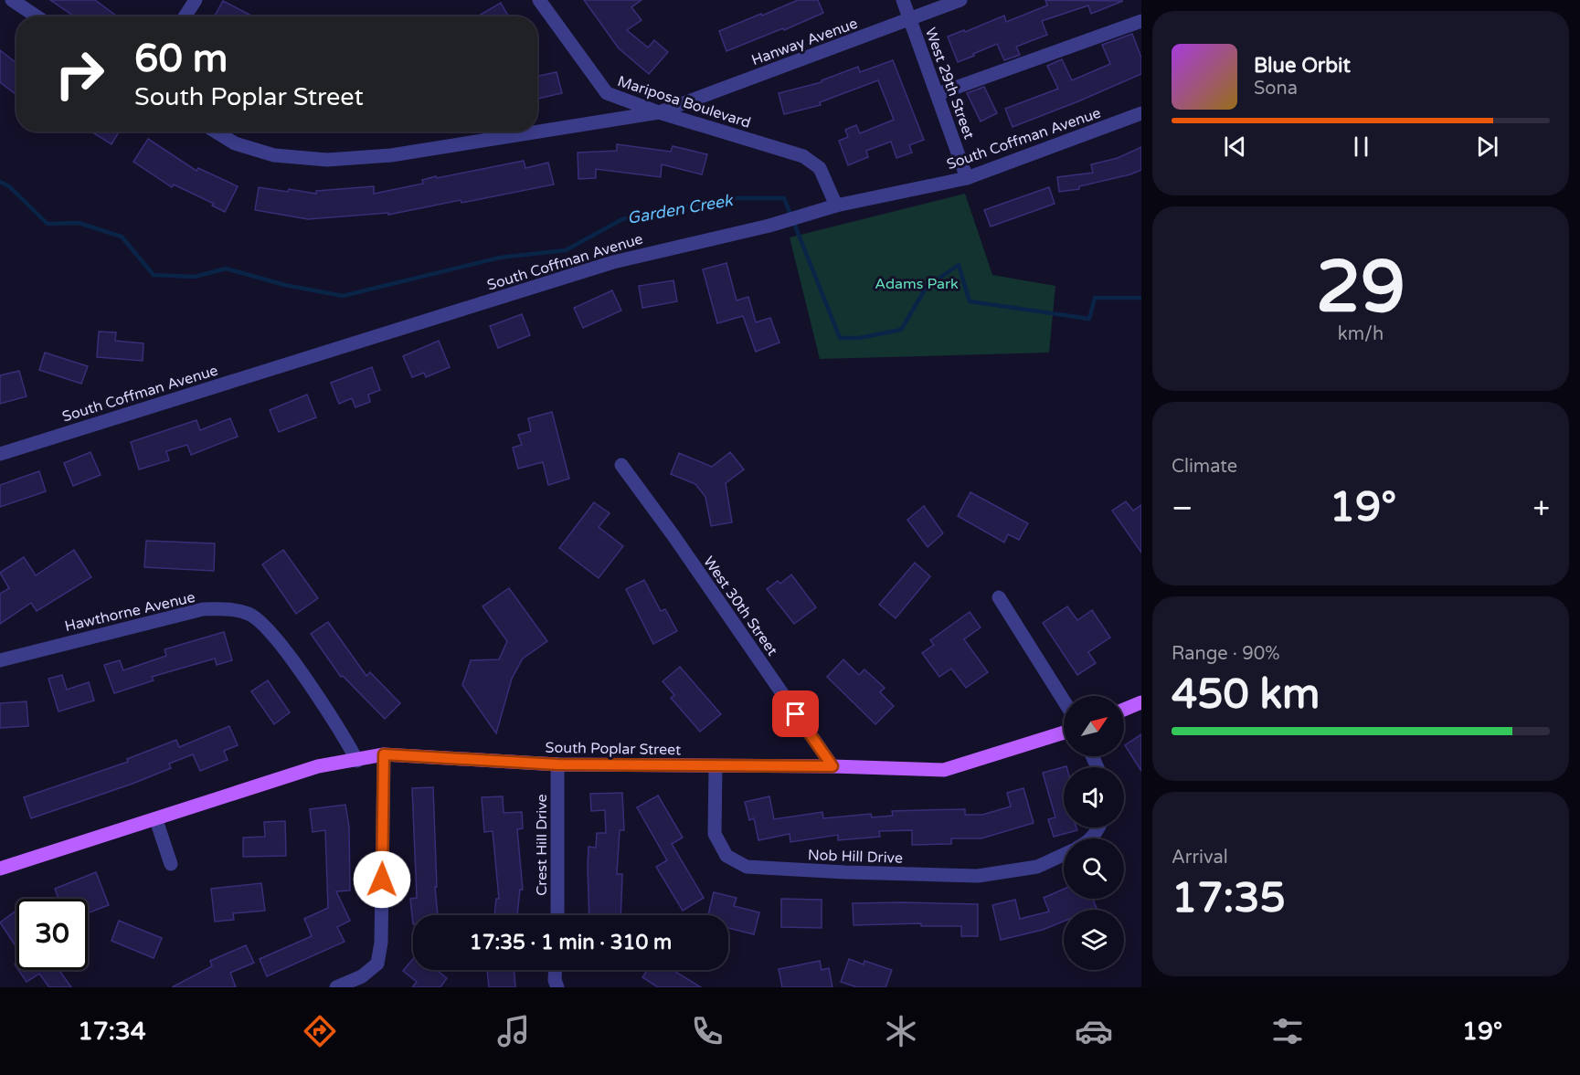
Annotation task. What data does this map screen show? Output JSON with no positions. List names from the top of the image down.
{
  "streets": {
    "main road": ["South Poplar Street"],
    "street": [
      "Hanway Avenue",
      "West 29th Street",
      "Mariposa Boulevard",
      "South Coffman Avenue",
      "West 30th Street",
      "Hawthorne Avenue",
      "Crest Hill Drive",
      "Nob Hill Drive"
    ]
  },
  "crossings": [
    ["Hanway Avenue", "West 29th Street"],
    ["Hanway Avenue", "Mariposa Boulevard"],
    ["West 29th Street", "South Coffman Avenue"],
    ["Mariposa Boulevard", "South Coffman Avenue"],
    ["West 30th Street", "South Poplar Street"],
    ["Hawthorne Avenue", "South Poplar Street"],
    ["South Poplar Street", "Crest Hill Drive"],
    ["South Poplar Street", "Nob Hill Drive"]
  ],
  "water": ["Garden Creek"],
  "parks": ["Adams Park"],
  "north": "top right",
  "page": {
    "turn": ["60 m", "South Poplar Street"],
    "song": ["Blue Orbit", "Sona"],
    "tile": [
      ["29", "km/h"],
      "Climate",
      ["Range · 90%", "450 km"],
      ["Arrival", "17:35"]
    ],
    "heat": ["−", "19°", "+"],
    "limit": "30",
    "trip": "17:35 · 1 min · 310 m",
    "tabs": ["17:34", "19°"]
  }
}
